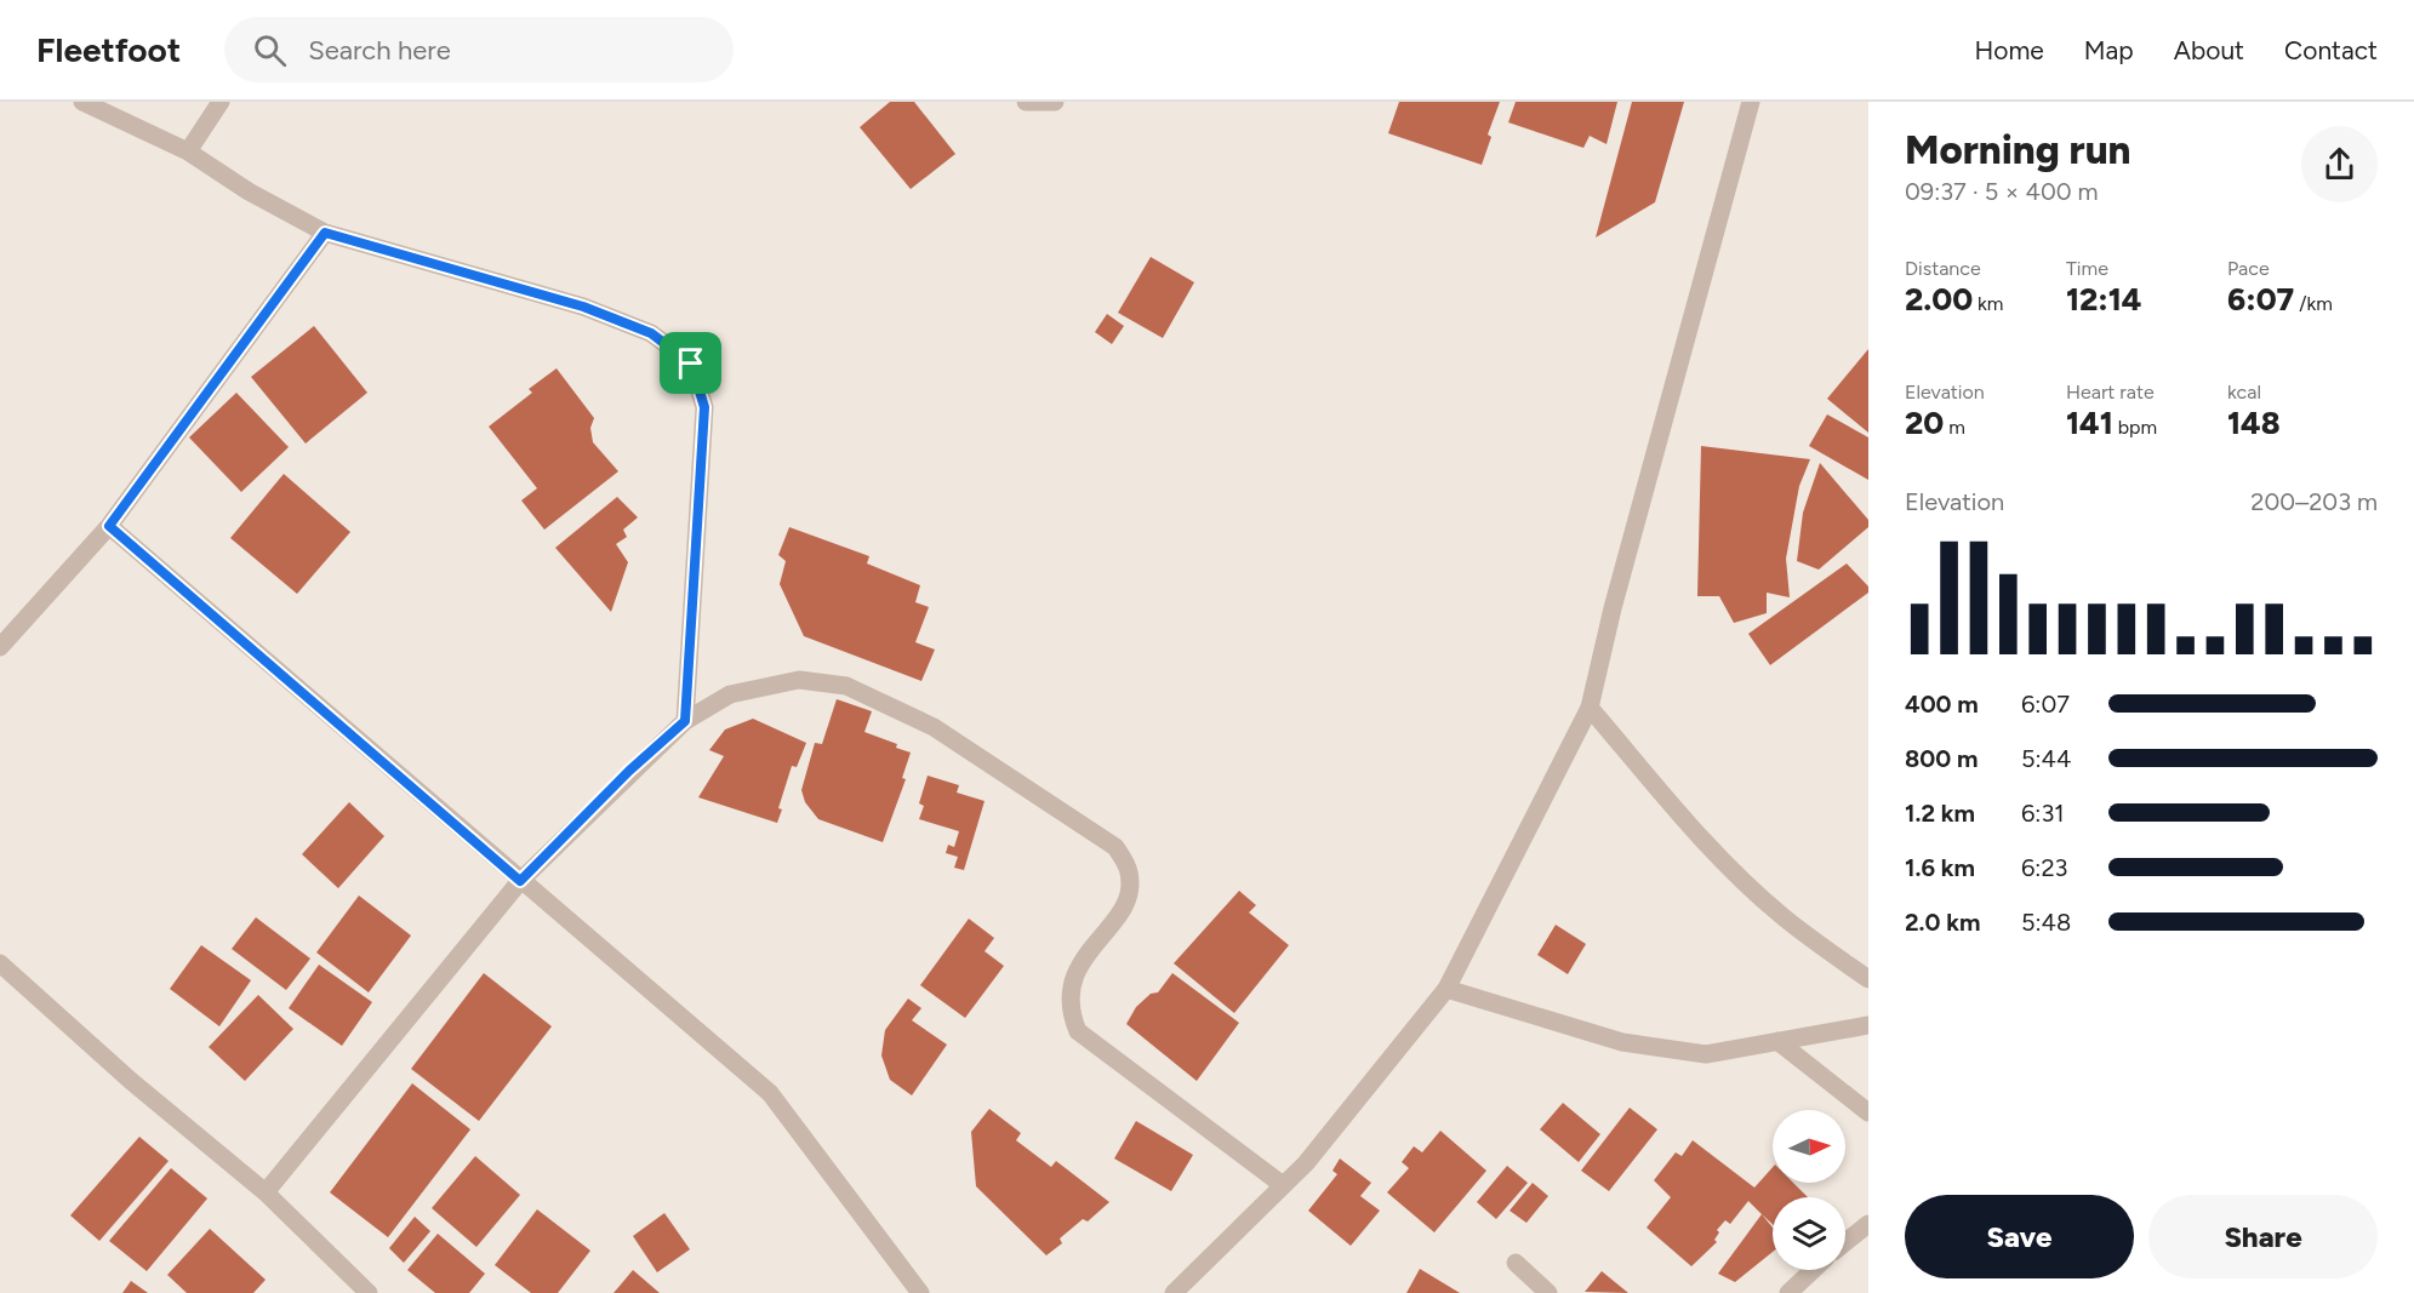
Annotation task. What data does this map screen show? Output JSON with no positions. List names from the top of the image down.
{
  "north": "right",
  "page": {
    "header": "Fleetfoot",
    "search": "Search here",
    "nav": [
      "Home",
      "Map",
      "About",
      "Contact"
    ],
    "heading": ["Morning run", "09:37 · 5 × 400 m"],
    "stats": [
      ["Distance", "2.00 km"],
      ["Time", "12:14"],
      ["Pace", "6:07 /km"],
      ["Elevation", "20 m"],
      ["Heart rate", "141 bpm"],
      ["kcal", "148"]
    ],
    "chart": ["Elevation", "200–203 m"],
    "list": [
      {
        "name": "400 m",
        "note": "6:07"
      },
      {
        "name": "800 m",
        "note": "5:44"
      },
      {
        "name": "1.2 km",
        "note": "6:31"
      },
      {
        "name": "1.6 km",
        "note": "6:23"
      },
      {
        "name": "2.0 km",
        "note": "5:48"
      }
    ],
    "buttons": ["Save", "Share"]
  }
}
